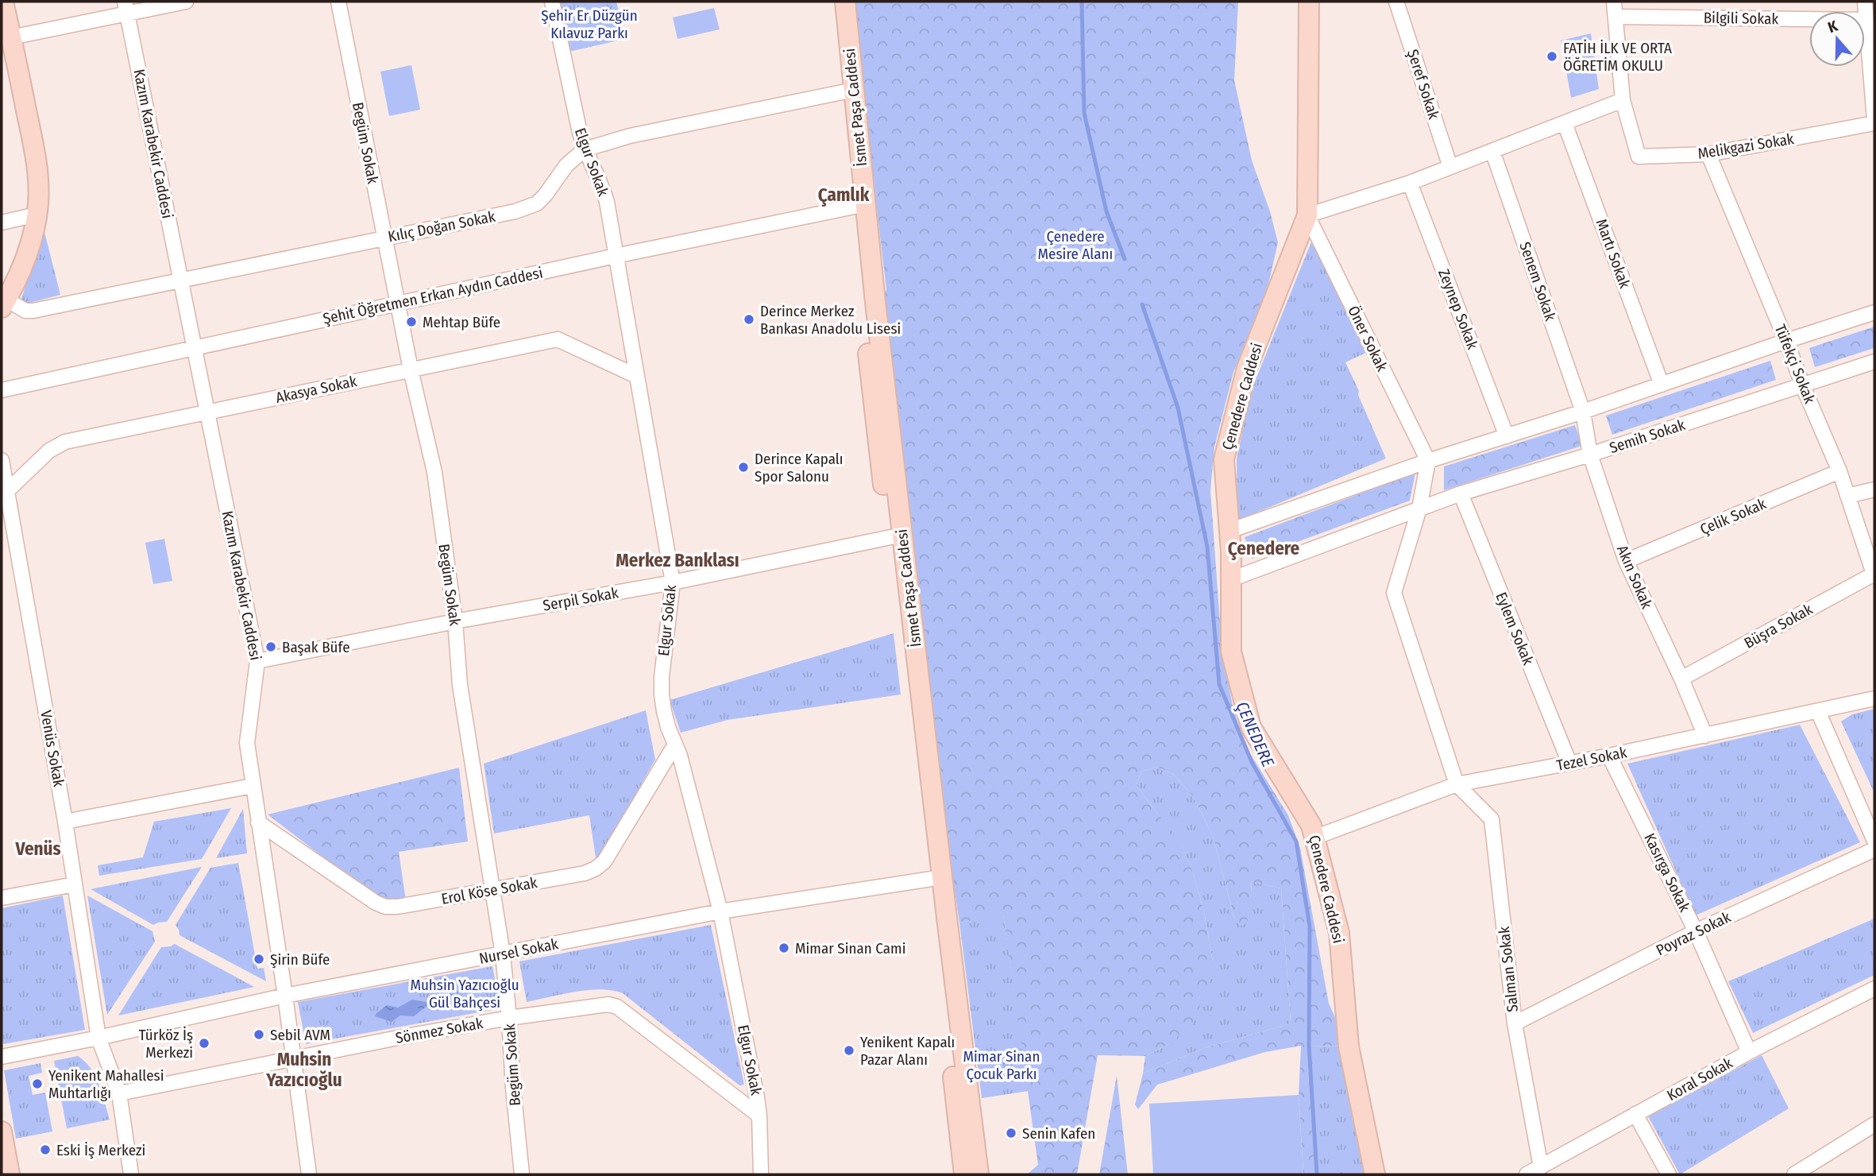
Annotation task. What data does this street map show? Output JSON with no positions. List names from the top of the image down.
{
  "streets": {
    "street": [
      "Bilgili Sokak",
      "Şeref Sokak",
      "İsmet Paşa Caddesi",
      "Begüm Sokak",
      "Kazım Karabekir Caddesi",
      "Melikgazi Sokak",
      "Elgur Sokak",
      "Kılıç Doğan Sokak",
      "Martı Sokak",
      "Senem Sokak",
      "Şehit Öğretmen Erkan Aydın Caddesi",
      "Zeynep Sokak",
      "Öner Sokak",
      "Tüfekçi Sokak",
      "Akasya Sokak",
      "Çenedere Caddesi",
      "Semih Sokak",
      "Çelik Sokak",
      "Akın Sokak",
      "Serpil Sokak",
      "Büşra Sokak",
      "Eylem Sokak",
      "Venüs Sokak",
      "Tezel Sokak",
      "Kasırga Sokak",
      "Erol Köse Sokak",
      "Poyraz Sokak",
      "Nursel Sokak",
      "Salman Sokak",
      "Sönmez Sokak",
      "Koral Sokak"
    ]
  },
  "crossings": [
    ["Bilgili Sokak", "Melikgazi Sokak"],
    ["İsmet Paşa Caddesi", "Kılıç Doğan Sokak"],
    ["İsmet Paşa Caddesi", "Şehit Öğretmen Erkan Aydın Caddesi"],
    ["İsmet Paşa Caddesi", "Serpil Sokak"],
    ["İsmet Paşa Caddesi", "Nursel Sokak"],
    ["Begüm Sokak", "Kılıç Doğan Sokak"],
    ["Begüm Sokak", "Şehit Öğretmen Erkan Aydın Caddesi"],
    ["Begüm Sokak", "Akasya Sokak"],
    ["Begüm Sokak", "Serpil Sokak"],
    ["Begüm Sokak", "Erol Köse Sokak"],
    ["Begüm Sokak", "Nursel Sokak"],
    ["Begüm Sokak", "Sönmez Sokak"],
    ["Kazım Karabekir Caddesi", "Kılıç Doğan Sokak"],
    ["Kazım Karabekir Caddesi", "Şehit Öğretmen Erkan Aydın Caddesi"],
    ["Kazım Karabekir Caddesi", "Akasya Sokak"],
    ["Kazım Karabekir Caddesi", "Serpil Sokak"],
    ["Kazım Karabekir Caddesi", "Erol Köse Sokak"],
    ["Kazım Karabekir Caddesi", "Nursel Sokak"],
    ["Kazım Karabekir Caddesi", "Sönmez Sokak"],
    ["Melikgazi Sokak", "Tüfekçi Sokak"],
    ["Elgur Sokak", "Kılıç Doğan Sokak"],
    ["Elgur Sokak", "Şehit Öğretmen Erkan Aydın Caddesi"],
    ["Elgur Sokak", "Akasya Sokak"],
    ["Elgur Sokak", "Serpil Sokak"],
    ["Elgur Sokak", "Erol Köse Sokak"],
    ["Elgur Sokak", "Nursel Sokak"],
    ["Elgur Sokak", "Sönmez Sokak"],
    ["Senem Sokak", "Akın Sokak"],
    ["Öner Sokak", "Çenedere Caddesi"],
    ["Tüfekçi Sokak", "Semih Sokak"],
    ["Tüfekçi Sokak", "Çelik Sokak"],
    ["Tüfekçi Sokak", "Büşra Sokak"],
    ["Akasya Sokak", "Venüs Sokak"],
    ["Çenedere Caddesi", "Semih Sokak"],
    ["Çenedere Caddesi", "Tezel Sokak"],
    ["Semih Sokak", "Akın Sokak"],
    ["Semih Sokak", "Eylem Sokak"],
    ["Çelik Sokak", "Akın Sokak"],
    ["Akın Sokak", "Büşra Sokak"],
    ["Akın Sokak", "Tezel Sokak"],
    ["Eylem Sokak", "Tezel Sokak"],
    ["Venüs Sokak", "Nursel Sokak"],
    ["Venüs Sokak", "Sönmez Sokak"],
    ["Tezel Sokak", "Kasırga Sokak"],
    ["Tezel Sokak", "Salman Sokak"],
    ["Kasırga Sokak", "Poyraz Sokak"],
    ["Kasırga Sokak", "Koral Sokak"],
    ["Poyraz Sokak", "Salman Sokak"],
    ["Salman Sokak", "Koral Sokak"]
  ],
  "districts": [
    "Çamlık",
    "Çenedere",
    "Merkez Banklası",
    "Venüs",
    "Muhsin Yazıcıoğlu"
  ],
  "water": ["ÇENEDERE"],
  "parks": [
    "Şehir Er Düzgün Kılavuz Parkı",
    "Çenedere Mesire Alanı",
    "Muhsin Yazıcıoğlu Gül Bahçesi",
    "Mimar Sinan Çocuk Parkı"
  ],
  "places": [
    "FATİH İLK VE ORTA ÖĞRETİM OKULU",
    "Derince Merkez Bankası Anadolu Lisesi",
    "Mehtap Büfe",
    "Derince Kapalı Spor Salonu",
    "Başak Büfe",
    "Mimar Sinan Cami",
    "Şirin Büfe",
    "Sebil AVM",
    "Türköz İş Merkezi",
    "Yenikent Kapalı Pazar Alanı",
    "Yenikent Mahallesi Muhtarlığı",
    "Senin Kafen",
    "Eski İş Merkezi"
  ],
  "north": "top"
}
